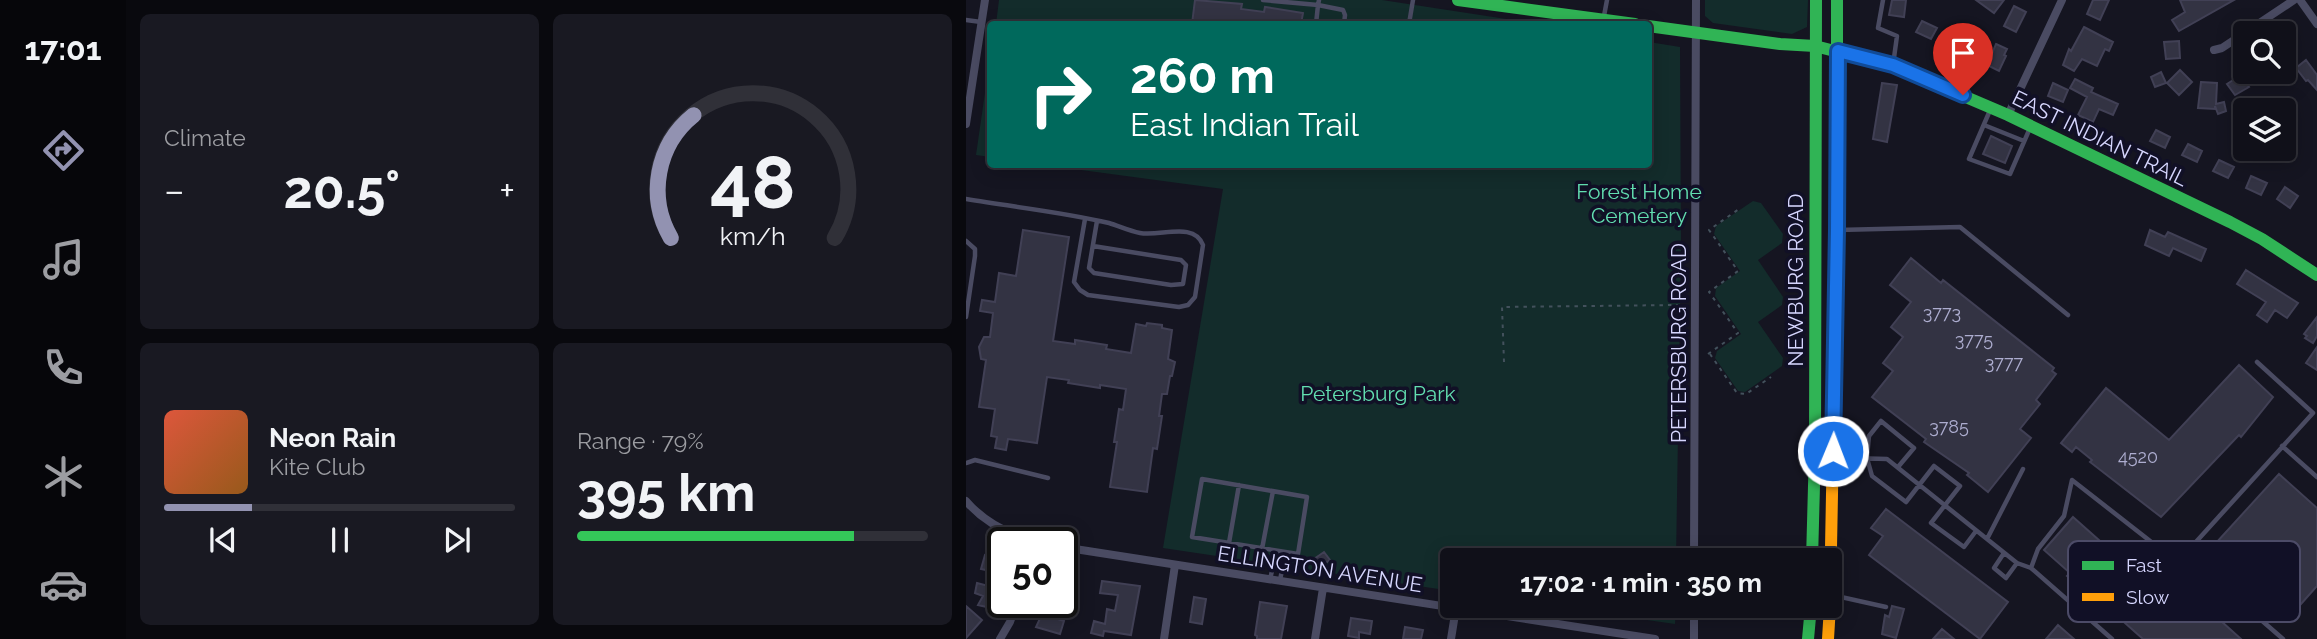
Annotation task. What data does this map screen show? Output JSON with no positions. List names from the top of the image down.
{
  "streets": {
    "main road": ["EAST INDIAN TRAIL", "NEWBURG ROAD"],
    "street": ["PETERSBURG ROAD", "ELLINGTON AVENUE"]
  },
  "crossings": [
    ["EAST INDIAN TRAIL", "NEWBURG ROAD"],
    ["EAST INDIAN TRAIL", "PETERSBURG ROAD"]
  ],
  "parks": ["Forest Home Cemetery", "Petersburg Park"],
  "house_numbers": [
    "3773",
    "3775",
    "3777",
    "3785",
    "4520"
  ],
  "legend": ["Fast", "Slow"],
  "page": {
    "tabs": "17:01",
    "tile": [
      "Climate",
      ["Range · 79%", "395 km"]
    ],
    "turn": ["260 m", "East Indian Trail"],
    "heat": ["−", "20.5°", "+"],
    "song": ["Neon Rain", "Kite Club"],
    "limit": "50",
    "trip": "17:02 · 1 min · 350 m",
    "gauge": ["48", "km/h"]
  }
}
